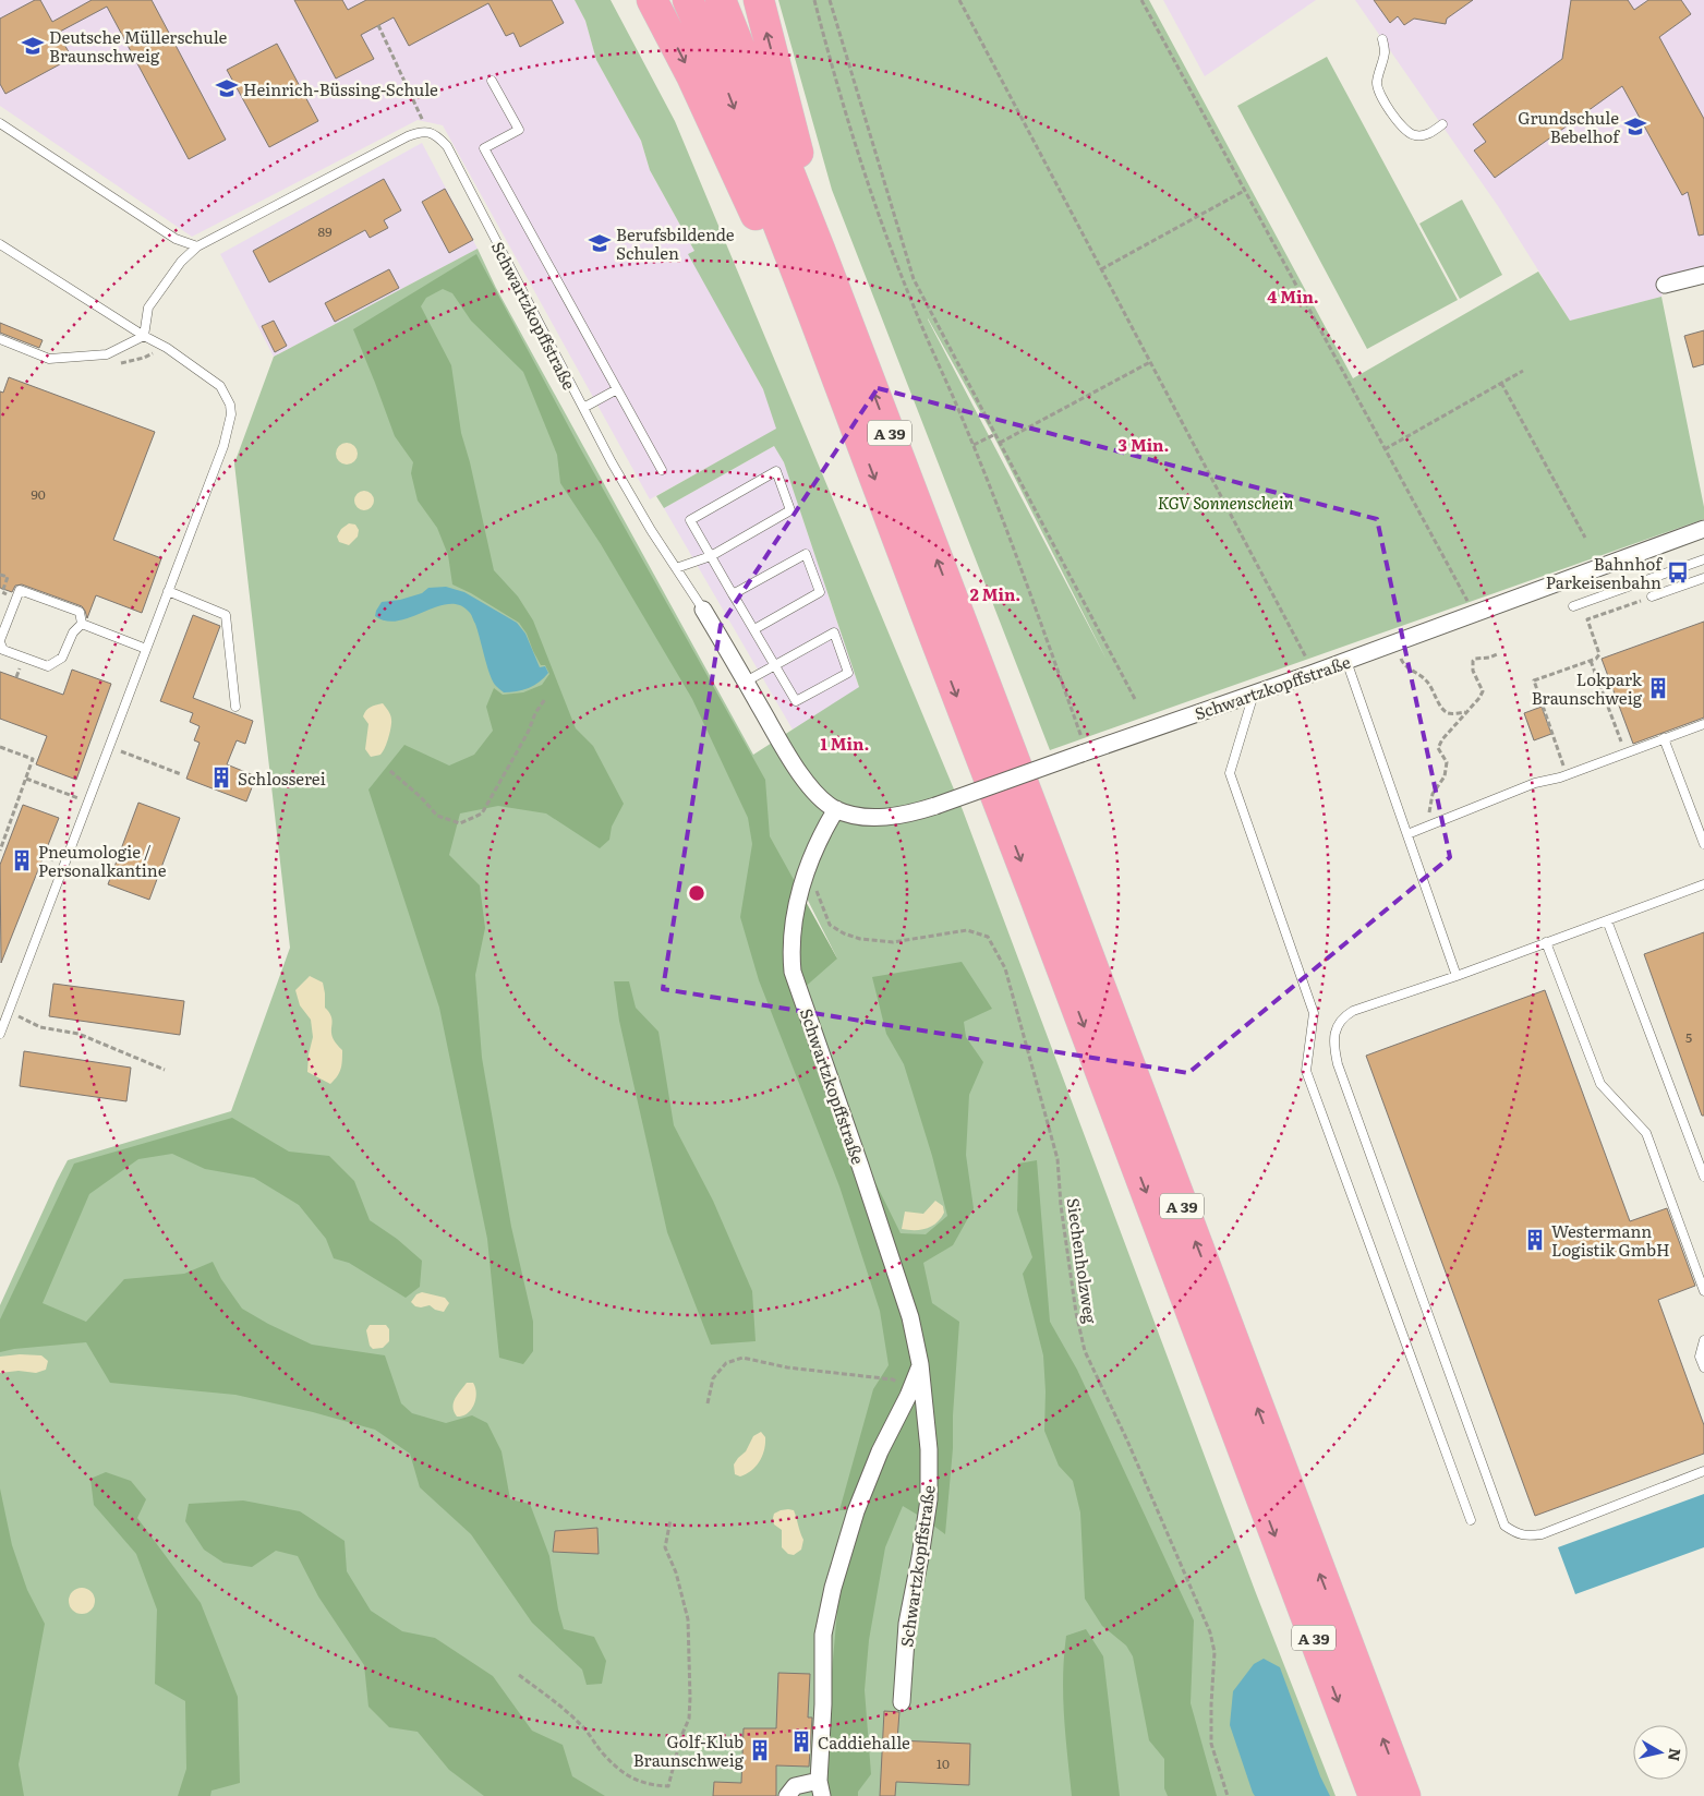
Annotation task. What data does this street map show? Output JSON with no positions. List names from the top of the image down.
{
  "streets": {
    "highway": ["A 39"],
    "street": ["Schwartzkopffstraße"],
    "path": ["Siechenholzweg"]
  },
  "crossings": [
    ["Schwartzkopffstraße", "Siechenholzweg"]
  ],
  "parks": ["KGV Sonnenschein"],
  "places": {
    "school or university": [
      "Deutsche Müllerschule Braunschweig",
      "Heinrich-Büssing-Schule",
      "Grundschule Bebelhof",
      "Berufsbildende Schulen"
    ],
    "bus stop": ["Bahnhof Parkeisenbahn"],
    "building": [
      "Lokpark Braunschweig",
      "Schlosserei",
      "Pneumologie / Personalkantine",
      "Westermann Logistik GmbH",
      "Caddiehalle",
      "Golf-Klub Braunschweig"
    ]
  },
  "house_numbers": [
    "89",
    "90",
    "5",
    "10"
  ],
  "north": "right",
  "rings": [
    "4 Min.",
    "3 Min.",
    "2 Min.",
    "1 Min."
  ]
}
